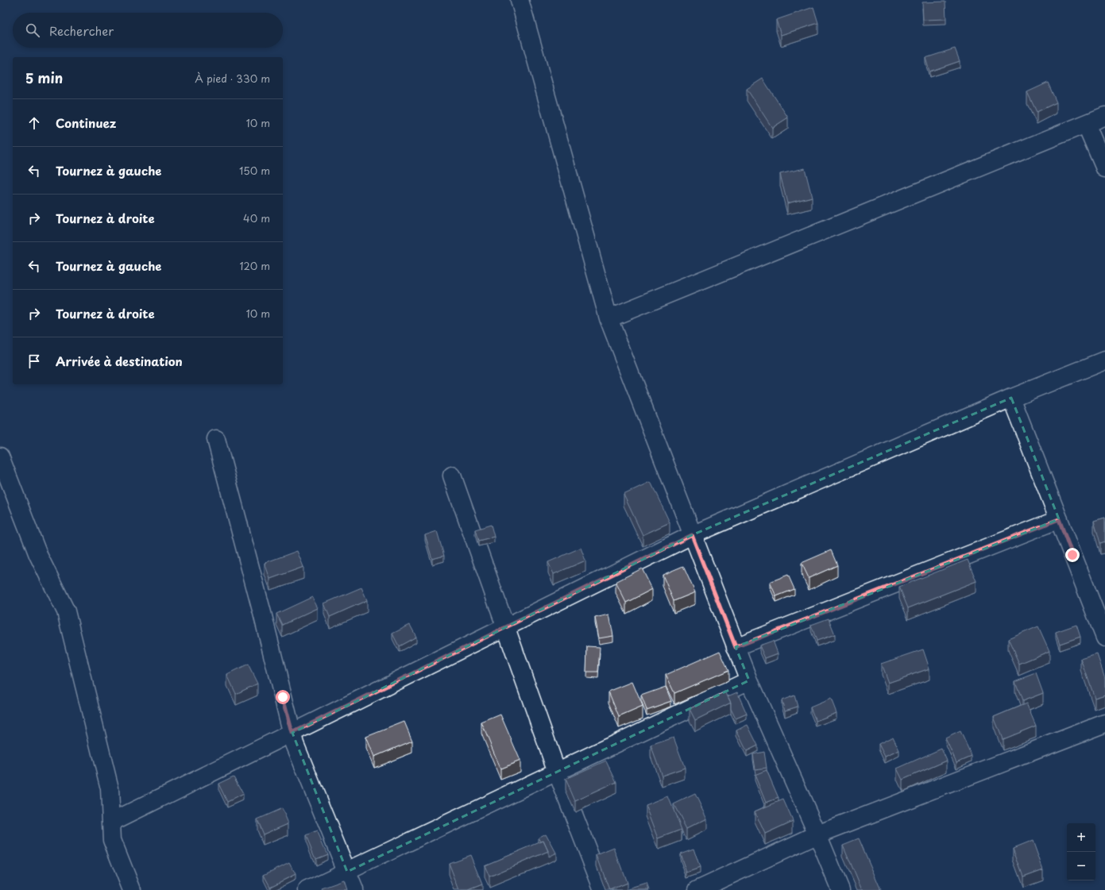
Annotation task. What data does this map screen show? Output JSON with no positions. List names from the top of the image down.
{
  "page": {
    "search": "Rechercher",
    "heading": ["5 min", "À pied · 330 m"],
    "list": [
      ["Continuez", "10 m"],
      ["Tournez à gauche", "150 m"],
      ["Tournez à droite", "40 m"],
      ["Tournez à gauche", "120 m"],
      ["Tournez à droite", "10 m"],
      "Arrivée à destination"
    ],
    "map_buttons": ["+", "−"]
  }
}
